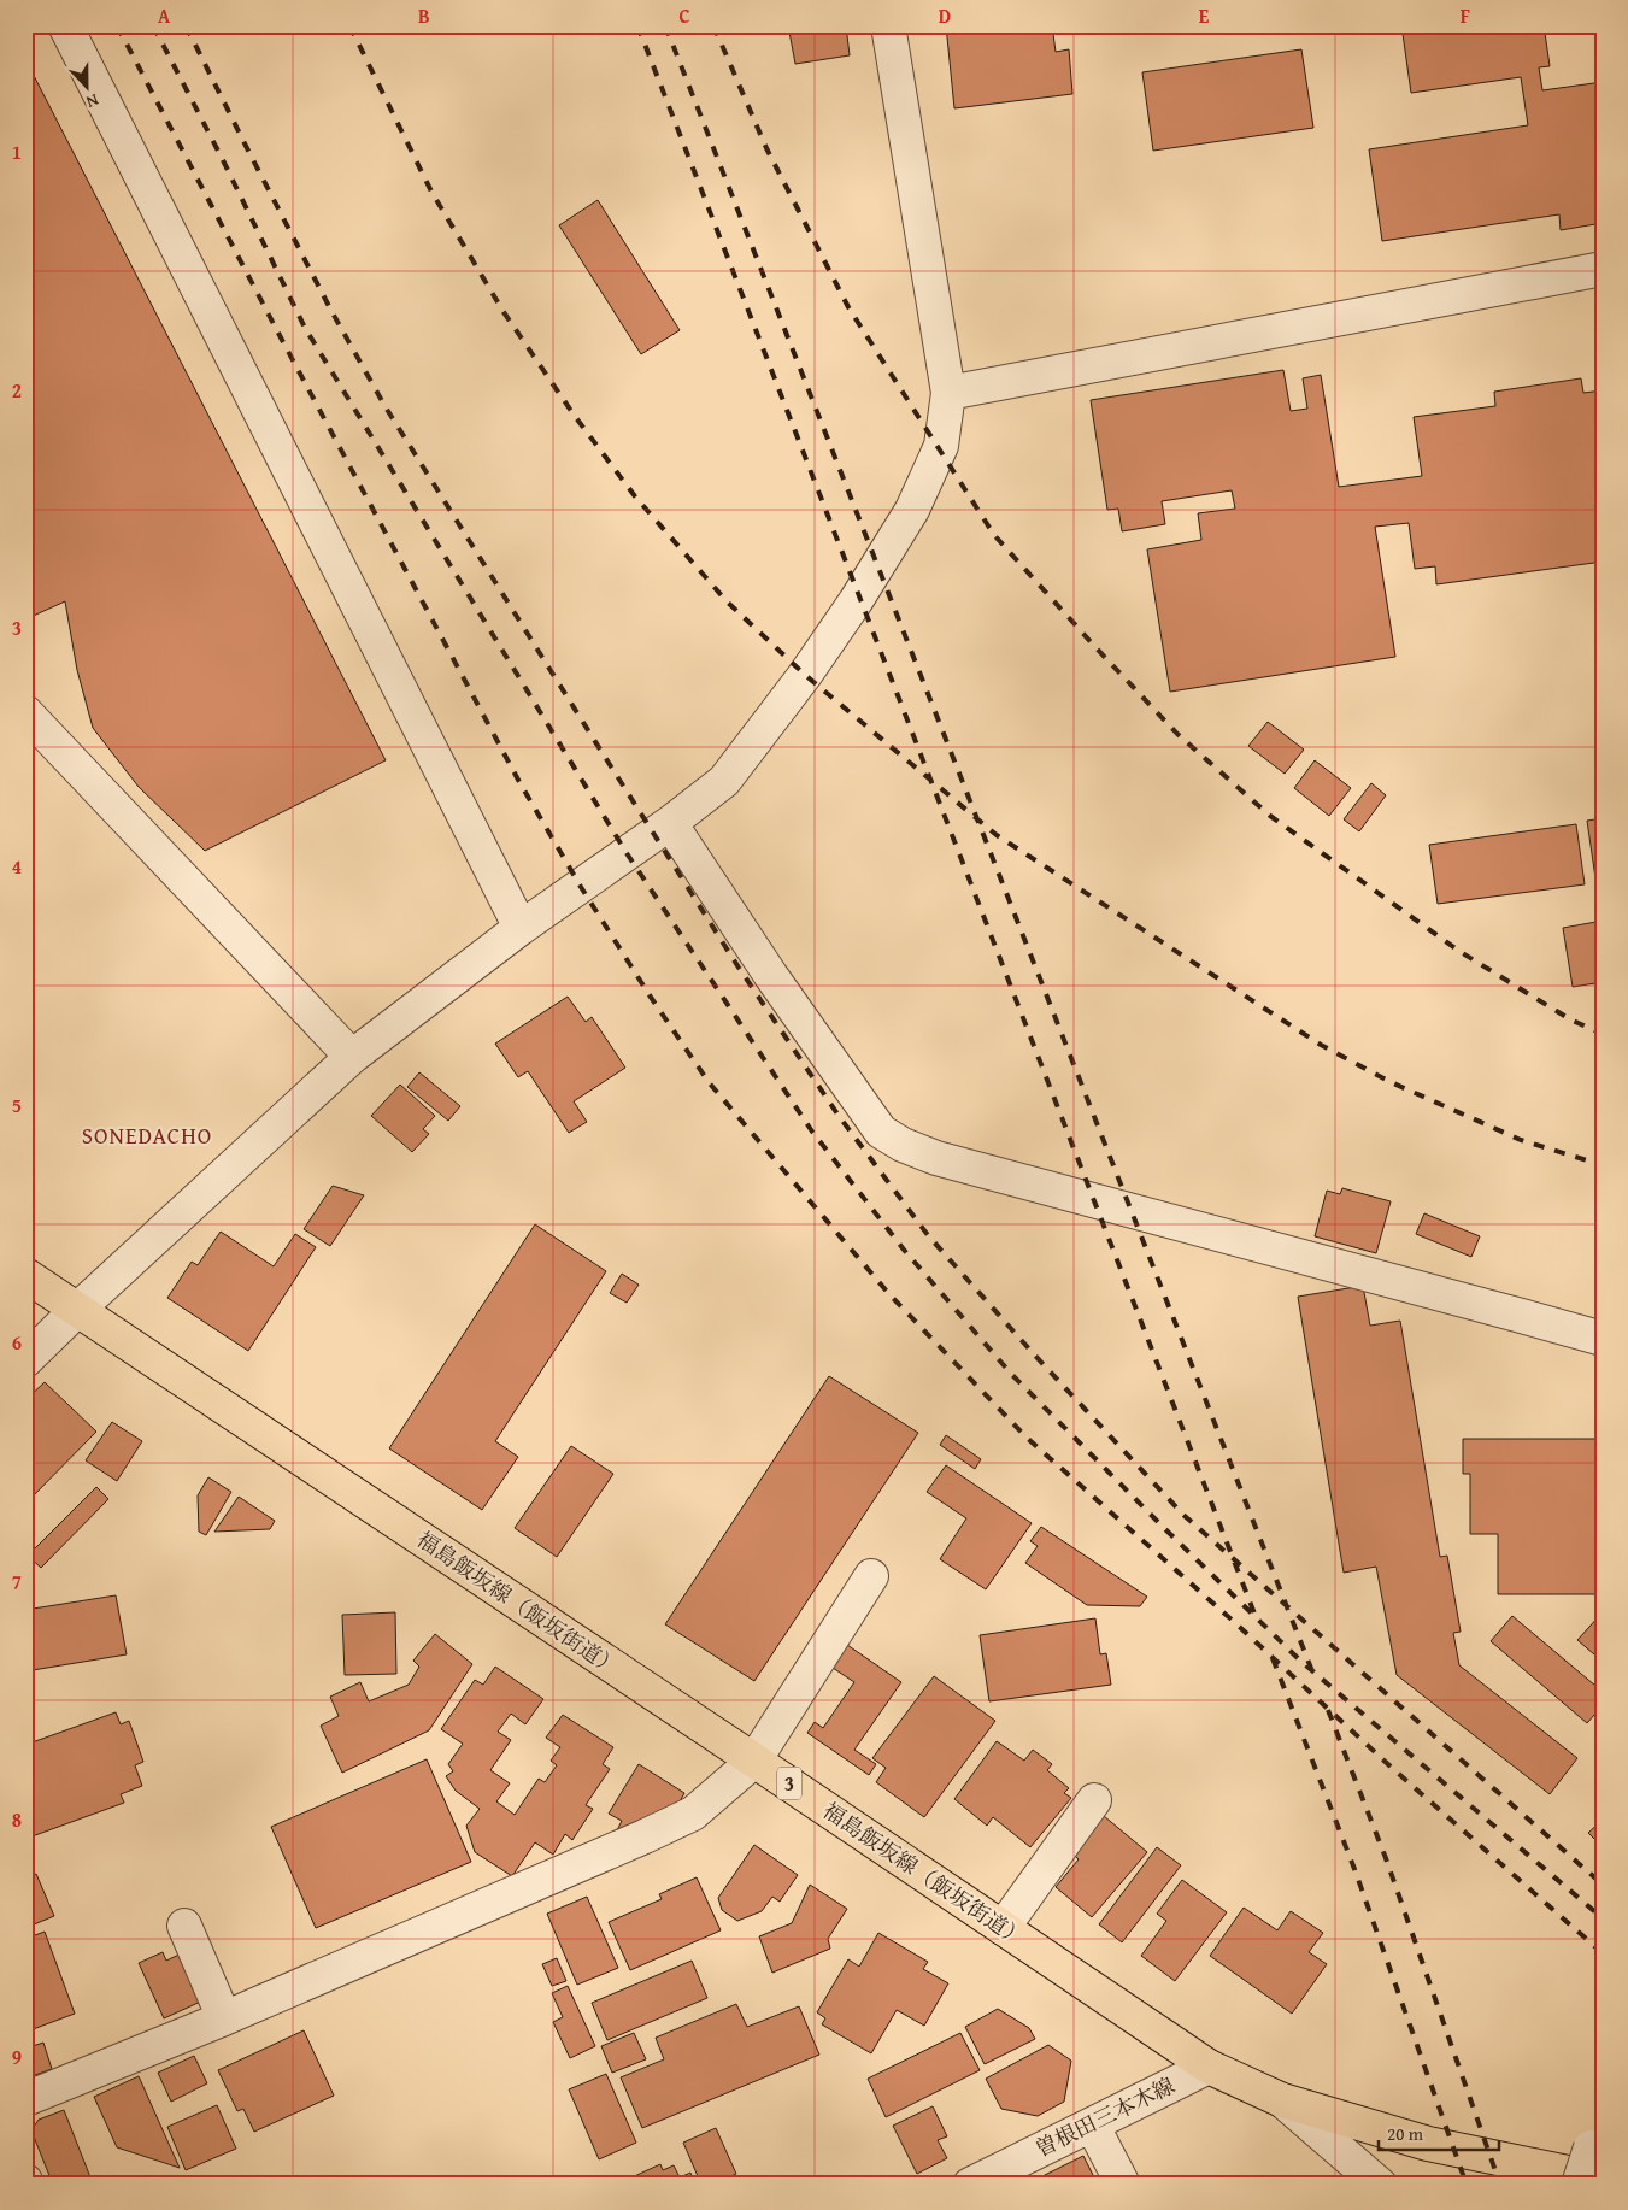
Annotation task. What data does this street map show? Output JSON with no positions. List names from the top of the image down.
{
  "streets": {
    "main road": ["福島飯坂線（飯坂街道）", "3"],
    "street": ["曽根田三本木線"]
  },
  "crossings": [
    ["福島飯坂線（飯坂街道）", "曽根田三本木線"]
  ],
  "districts": ["SONEDACHO"],
  "scale_bar": "20 m",
  "north": "bottom",
  "grid": {
    "columns": [
      "A",
      "B",
      "C",
      "D",
      "E",
      "F"
    ],
    "rows": [
      "1",
      "2",
      "3",
      "4",
      "5",
      "6",
      "7",
      "8",
      "9"
    ]
  }
}
